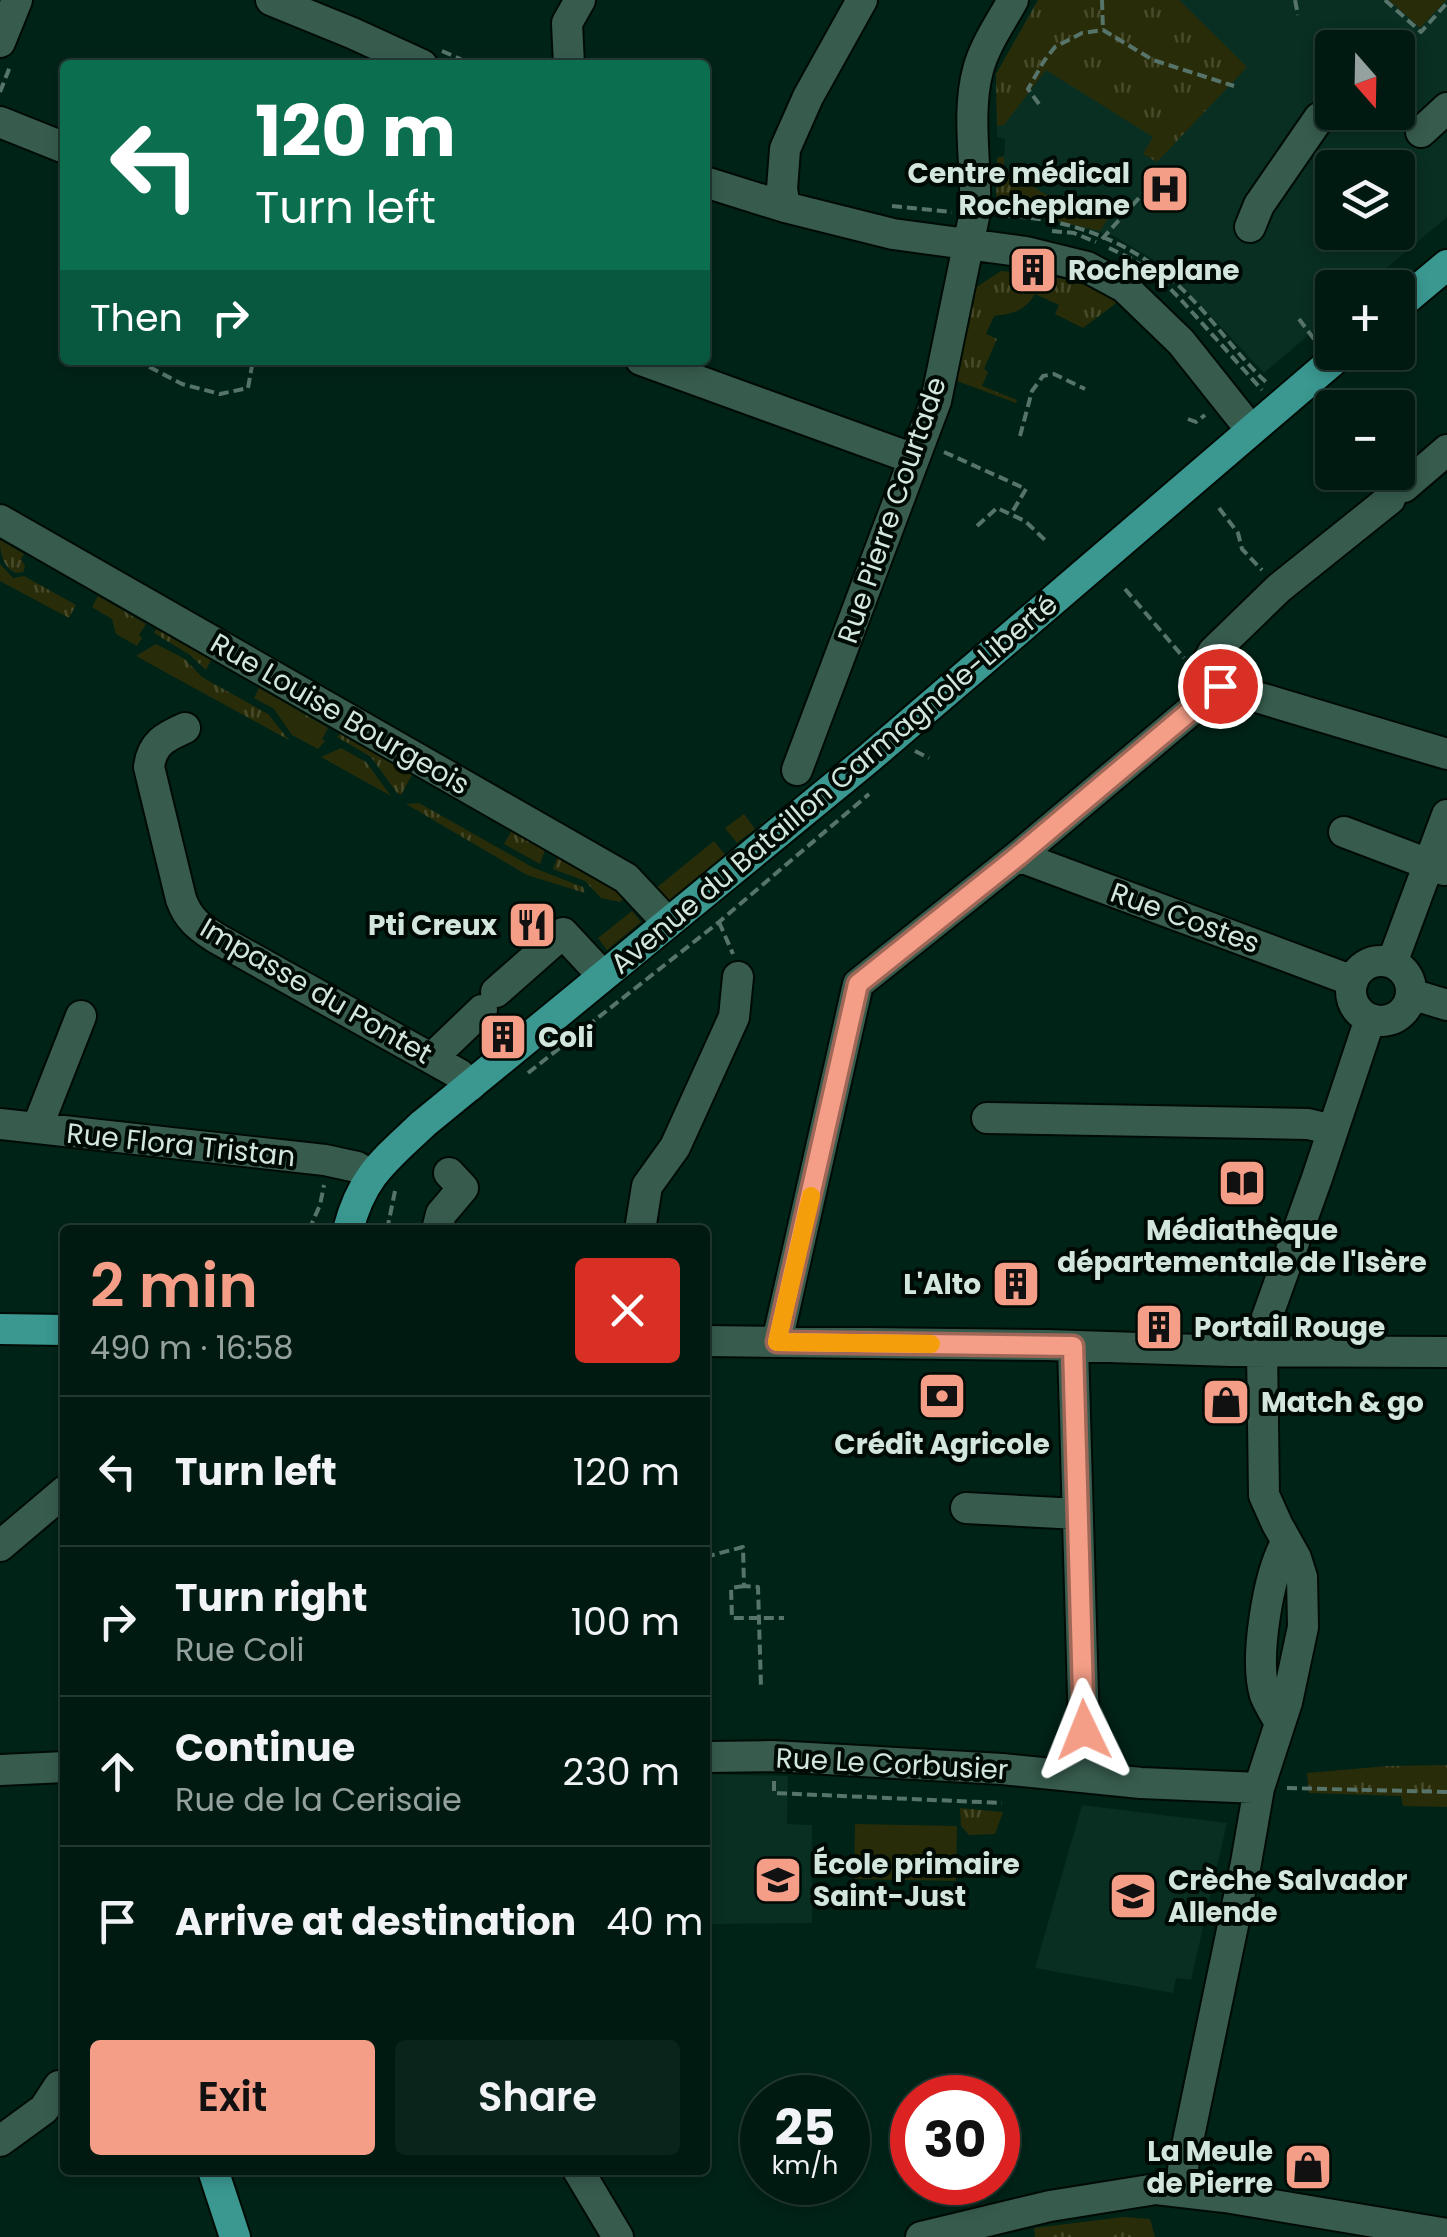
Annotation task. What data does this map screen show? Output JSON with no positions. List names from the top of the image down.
{
  "streets": {
    "main road": ["Avenue du Bataillon Carmagnole-Liberté"],
    "street": [
      "Rue Pierre Courtade",
      "Rue Louise Bourgeois",
      "Rue Costes",
      "Impasse du Pontet",
      "Rue Flora Tristan",
      "Rue Le Corbusier"
    ]
  },
  "crossings": [
    ["Rue Louise Bourgeois", "Avenue du Bataillon Carmagnole-Liberté"],
    ["Avenue du Bataillon Carmagnole-Liberté", "Impasse du Pontet"],
    ["Avenue du Bataillon Carmagnole-Liberté", "Rue Flora Tristan"]
  ],
  "places": {
    "hospital": ["Centre médical Rocheplane"],
    "building": [
      "Rocheplane",
      "Coli",
      "L'Alto",
      "Portail Rouge"
    ],
    "restaurant": ["Pti Creux"],
    "library": ["Médiathèque départementale de l'Isère"],
    "bank": ["Crédit Agricole"],
    "shop": ["Match & go", "La Meule de Pierre"],
    "school or university": ["École primaire Saint-Just", "Crèche Salvador Allende"]
  },
  "north": "bottom",
  "page": {
    "map_buttons": ["+", "−"],
    "turn": ["120 m", "Turn left"],
    "then": "Then",
    "heading": ["2 min", "490 m · 16:58"],
    "list": [
      {
        "name": "Turn left",
        "value": "120 m"
      },
      {
        "name": "Turn right",
        "note": "Rue Coli",
        "value": "100 m"
      },
      {
        "name": "Continue",
        "note": "Rue de la Cerisaie",
        "value": "230 m"
      },
      {
        "name": "Arrive at destination",
        "value": "40 m"
      }
    ],
    "buttons": ["Exit", "Share"],
    "speed": "25 km/h",
    "limit": "30"
  }
}
